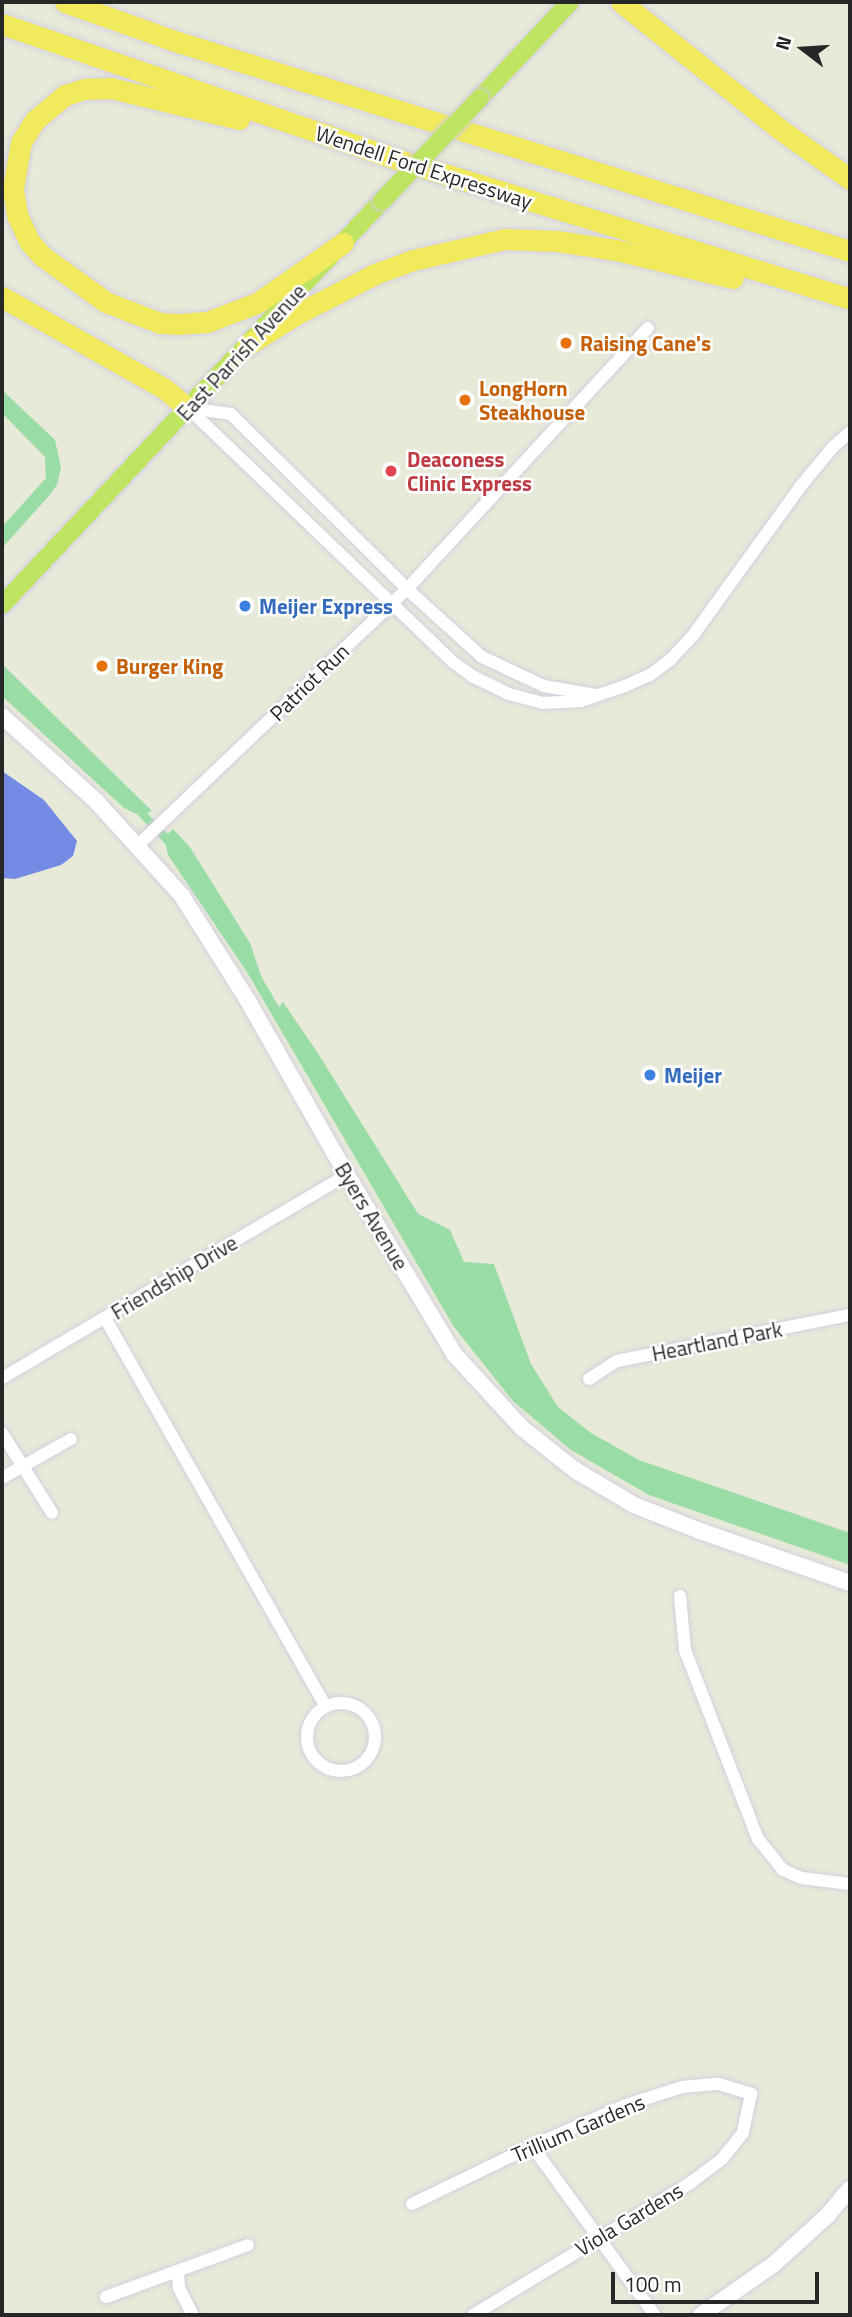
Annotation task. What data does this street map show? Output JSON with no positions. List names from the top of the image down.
{
  "streets": {
    "highway": ["Wendell Ford Expressway"],
    "main road": ["East Parrish Avenue"],
    "street": [
      "Patriot Run",
      "Byers Avenue",
      "Friendship Drive",
      "Heartland Park",
      "Trillium Gardens",
      "Viola Gardens"
    ]
  },
  "crossings": [
    ["Patriot Run", "Byers Avenue"],
    ["Byers Avenue", "Friendship Drive"],
    ["Trillium Gardens", "Viola Gardens"]
  ],
  "places": [
    "Raising Cane's",
    "LongHorn Steakhouse",
    "Deaconess Clinic Express",
    "Meijer Express",
    "Burger King",
    "Meijer"
  ],
  "scale_bar": "100 m",
  "north": "left"
}
